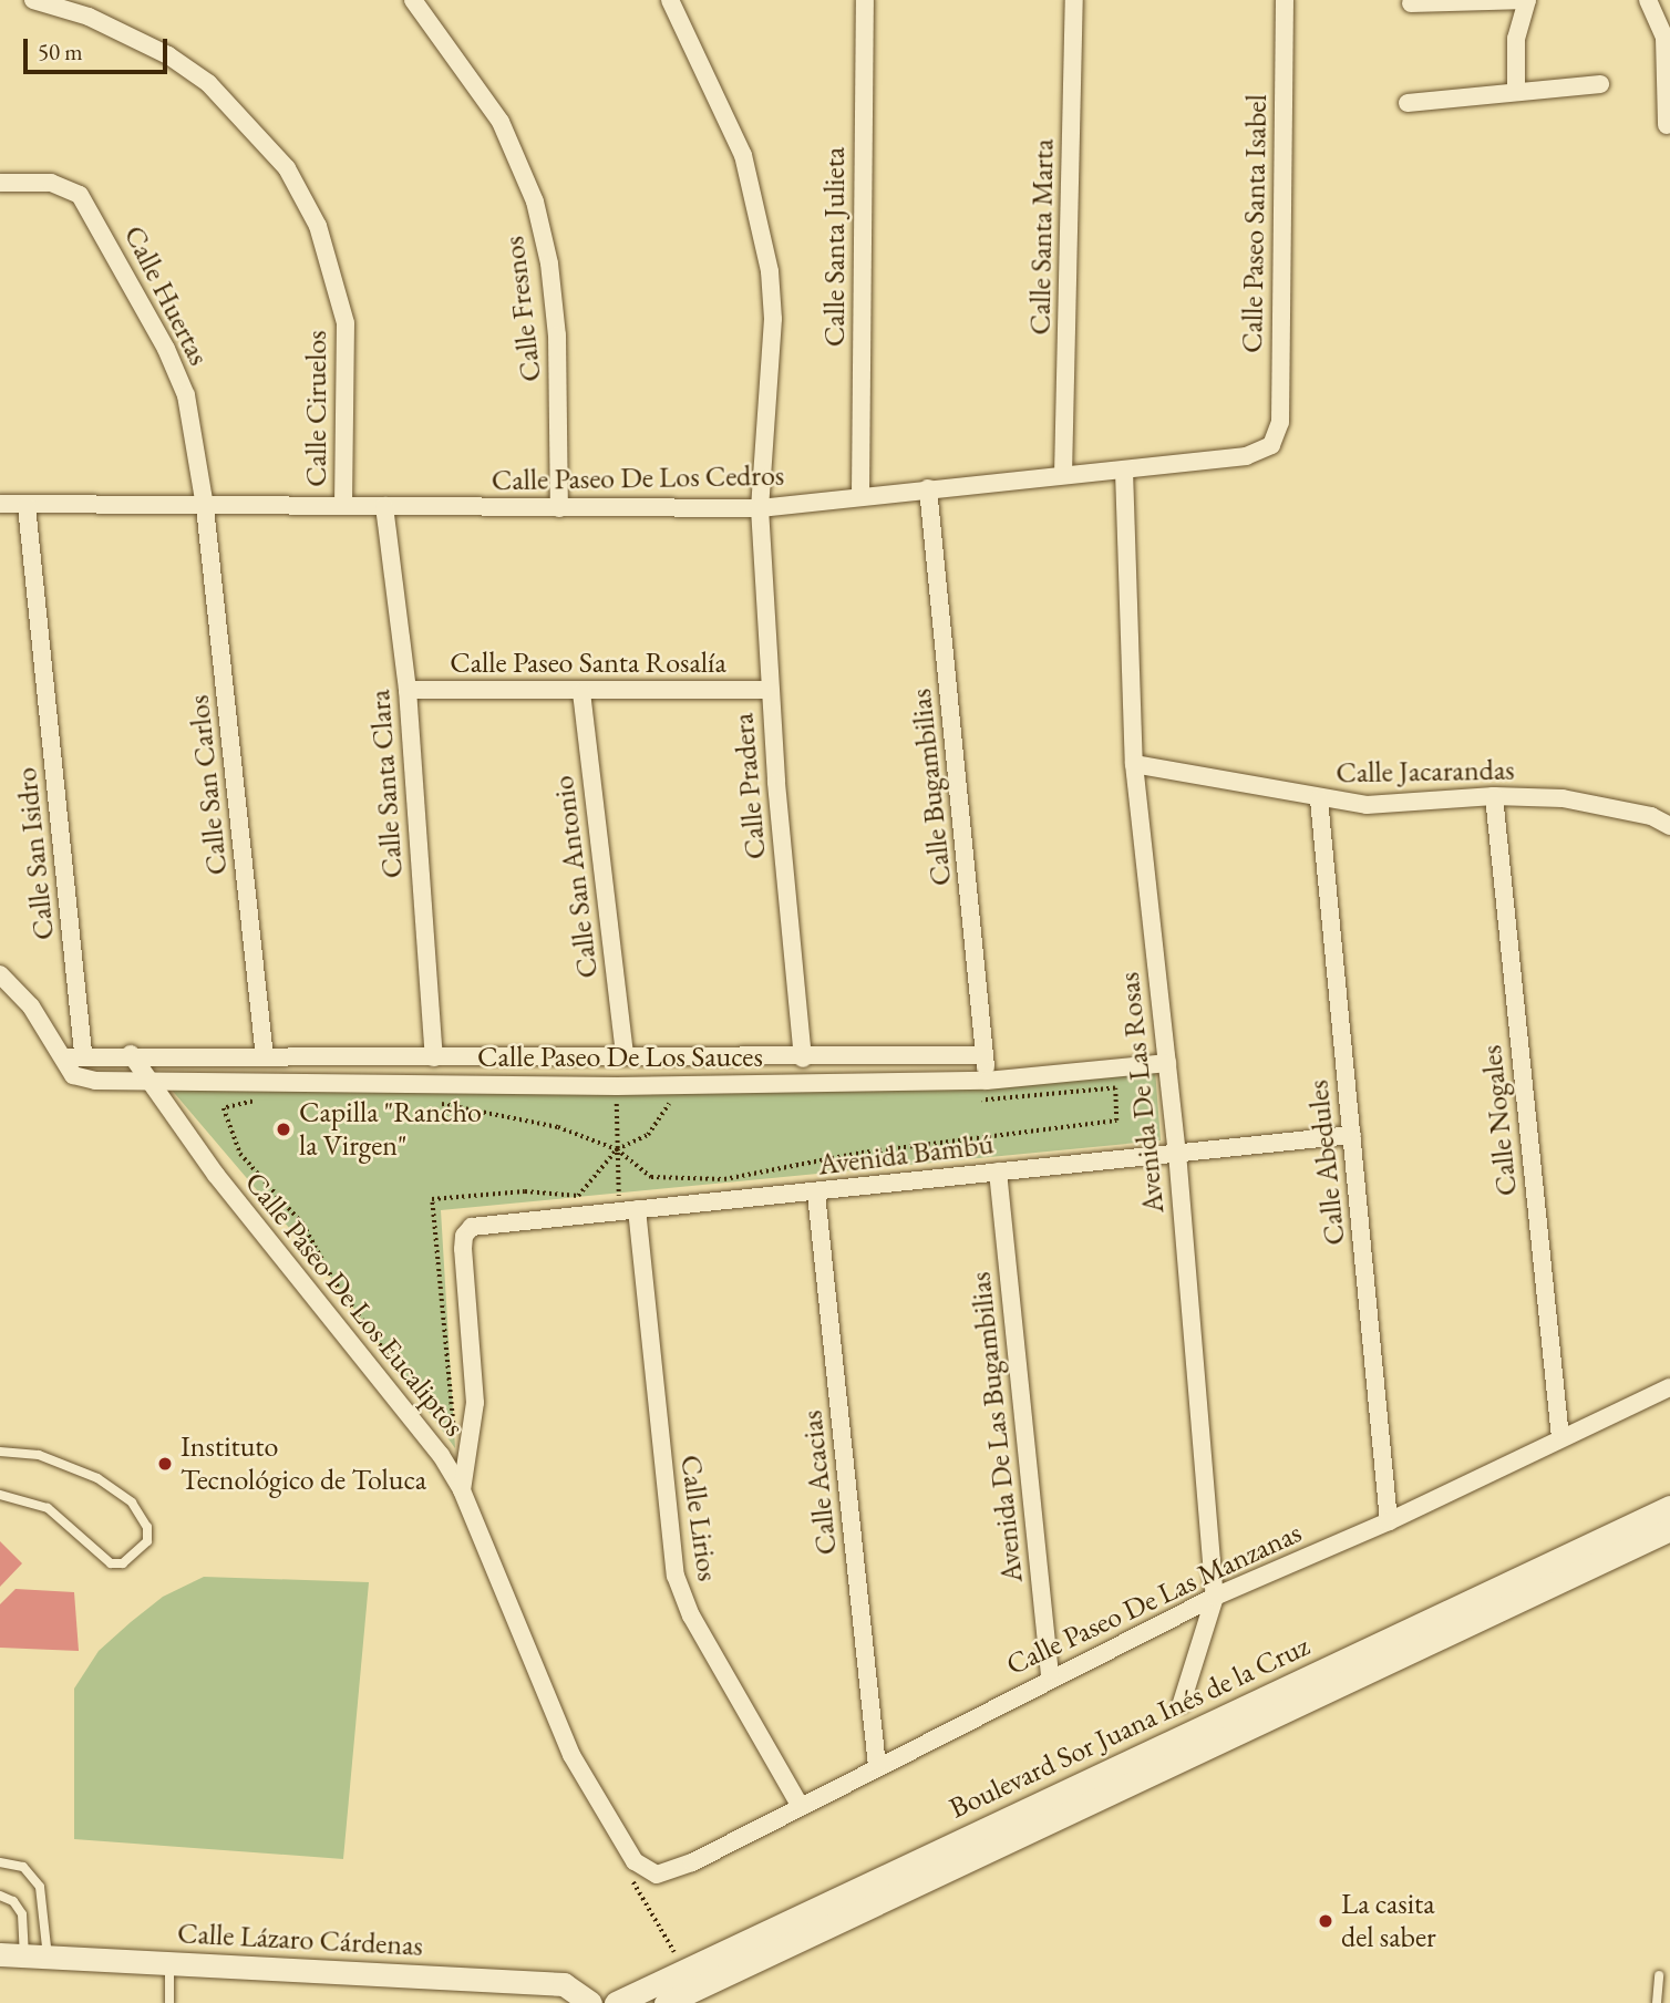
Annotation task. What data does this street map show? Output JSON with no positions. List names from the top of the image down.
{
  "streets": {
    "main road": ["Boulevard Sor Juana Inés de la Cruz", "Calle Lázaro Cárdenas"],
    "street": [
      "Calle Paseo Santa Isabel",
      "Calle Santa Marta",
      "Calle Santa Julieta",
      "Calle Huertas",
      "Calle Fresnos",
      "Calle Ciruelos",
      "Calle Paseo De Los Cedros",
      "Calle Paseo Santa Rosalía",
      "Calle Jacarandas",
      "Calle Santa Clara",
      "Calle San Carlos",
      "Calle Pradera",
      "Calle Bugambilias",
      "Calle San Isidro",
      "Calle San Antonio",
      "Calle Paseo De Los Sauces",
      "Avenida De Las Rosas",
      "Calle Nogales",
      "Avenida Bambú",
      "Calle Abedules",
      "Calle Paseo De Los Eucaliptos",
      "Avenida De Las Bugambilias",
      "Calle Acacias",
      "Calle Lirios",
      "Calle Paseo De Las Manzanas"
    ]
  },
  "crossings": [
    ["Calle Paseo Santa Isabel", "Calle Paseo De Los Cedros"],
    ["Calle Santa Marta", "Calle Paseo De Los Cedros"],
    ["Calle Santa Julieta", "Calle Paseo De Los Cedros"],
    ["Calle Huertas", "Calle Paseo De Los Cedros"],
    ["Calle Huertas", "Calle San Carlos"],
    ["Calle Fresnos", "Calle Paseo De Los Cedros"],
    ["Calle Ciruelos", "Calle Paseo De Los Cedros"],
    ["Calle Paseo De Los Cedros", "Calle Santa Clara"],
    ["Calle Paseo De Los Cedros", "Calle San Carlos"],
    ["Calle Paseo De Los Cedros", "Calle Pradera"],
    ["Calle Paseo De Los Cedros", "Calle Bugambilias"],
    ["Calle Paseo De Los Cedros", "Calle San Isidro"],
    ["Calle Paseo De Los Cedros", "Avenida De Las Rosas"],
    ["Calle Paseo Santa Rosalía", "Calle Santa Clara"],
    ["Calle Paseo Santa Rosalía", "Calle Pradera"],
    ["Calle Paseo Santa Rosalía", "Calle San Antonio"],
    ["Calle Jacarandas", "Avenida De Las Rosas"],
    ["Calle Jacarandas", "Calle Nogales"],
    ["Calle Jacarandas", "Calle Abedules"],
    ["Calle Santa Clara", "Calle Paseo De Los Sauces"],
    ["Calle San Carlos", "Calle Paseo De Los Sauces"],
    ["Calle Pradera", "Calle Paseo De Los Sauces"],
    ["Calle Bugambilias", "Calle Paseo De Los Sauces"],
    ["Calle San Isidro", "Calle Paseo De Los Sauces"],
    ["Calle San Antonio", "Calle Paseo De Los Sauces"],
    ["Calle Paseo De Los Sauces", "Avenida De Las Rosas"],
    ["Calle Paseo De Los Sauces", "Calle Paseo De Los Eucaliptos"],
    ["Avenida De Las Rosas", "Avenida Bambú"],
    ["Avenida De Las Rosas", "Calle Paseo De Las Manzanas"],
    ["Calle Nogales", "Calle Paseo De Las Manzanas"],
    ["Avenida Bambú", "Calle Abedules"],
    ["Avenida Bambú", "Calle Paseo De Los Eucaliptos"],
    ["Avenida Bambú", "Avenida De Las Bugambilias"],
    ["Avenida Bambú", "Calle Acacias"],
    ["Avenida Bambú", "Calle Lirios"],
    ["Calle Abedules", "Calle Paseo De Las Manzanas"],
    ["Calle Paseo De Los Eucaliptos", "Calle Paseo De Las Manzanas"],
    ["Avenida De Las Bugambilias", "Calle Paseo De Las Manzanas"],
    ["Calle Acacias", "Calle Paseo De Las Manzanas"],
    ["Calle Lirios", "Calle Paseo De Las Manzanas"]
  ],
  "places": ["Capilla \"Rancho la Virgen\"", "Instituto Tecnológico de Toluca", "La casita del saber"],
  "scale_bar": "50 m"
}
